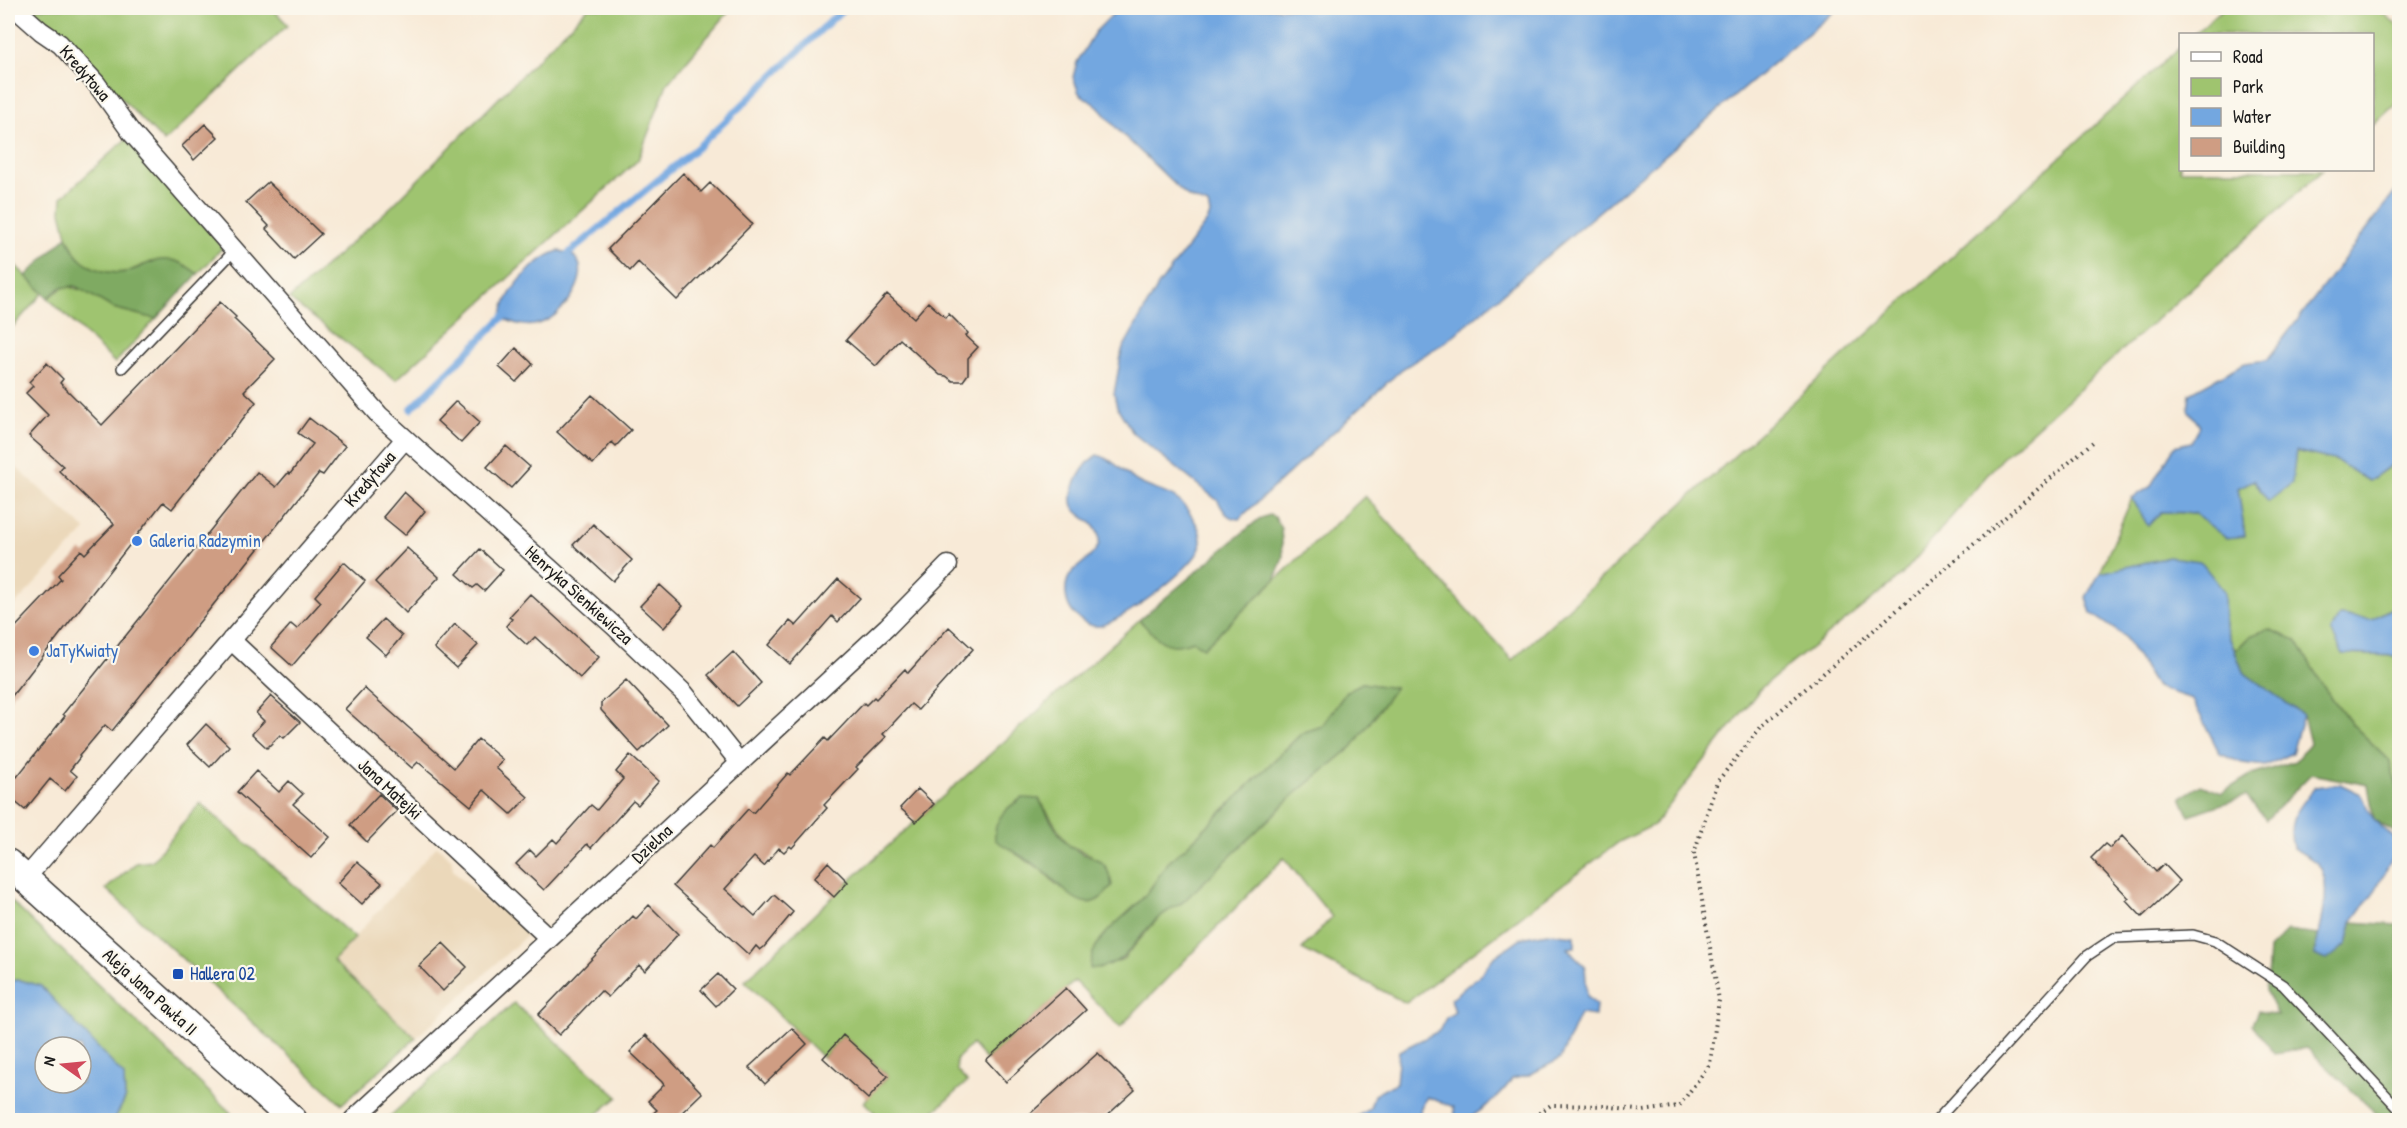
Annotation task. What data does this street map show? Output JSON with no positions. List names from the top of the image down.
{
  "streets": {
    "street": [
      "Kredytowa",
      "Henryka Sienkiewicza",
      "Jana Matejki",
      "Dzielna",
      "Aleja Jana Pawła II"
    ]
  },
  "crossings": [
    ["Kredytowa", "Henryka Sienkiewicza"],
    ["Kredytowa", "Jana Matejki"],
    ["Kredytowa", "Aleja Jana Pawła II"],
    ["Henryka Sienkiewicza", "Dzielna"],
    ["Jana Matejki", "Dzielna"]
  ],
  "places": {
    "other": ["Galeria Radzymin", "JaTyKwiaty"],
    "transit": ["Hallera 02"]
  },
  "legend": [
    "Road",
    "Park",
    "Water",
    "Building"
  ],
  "north": "left"
}
